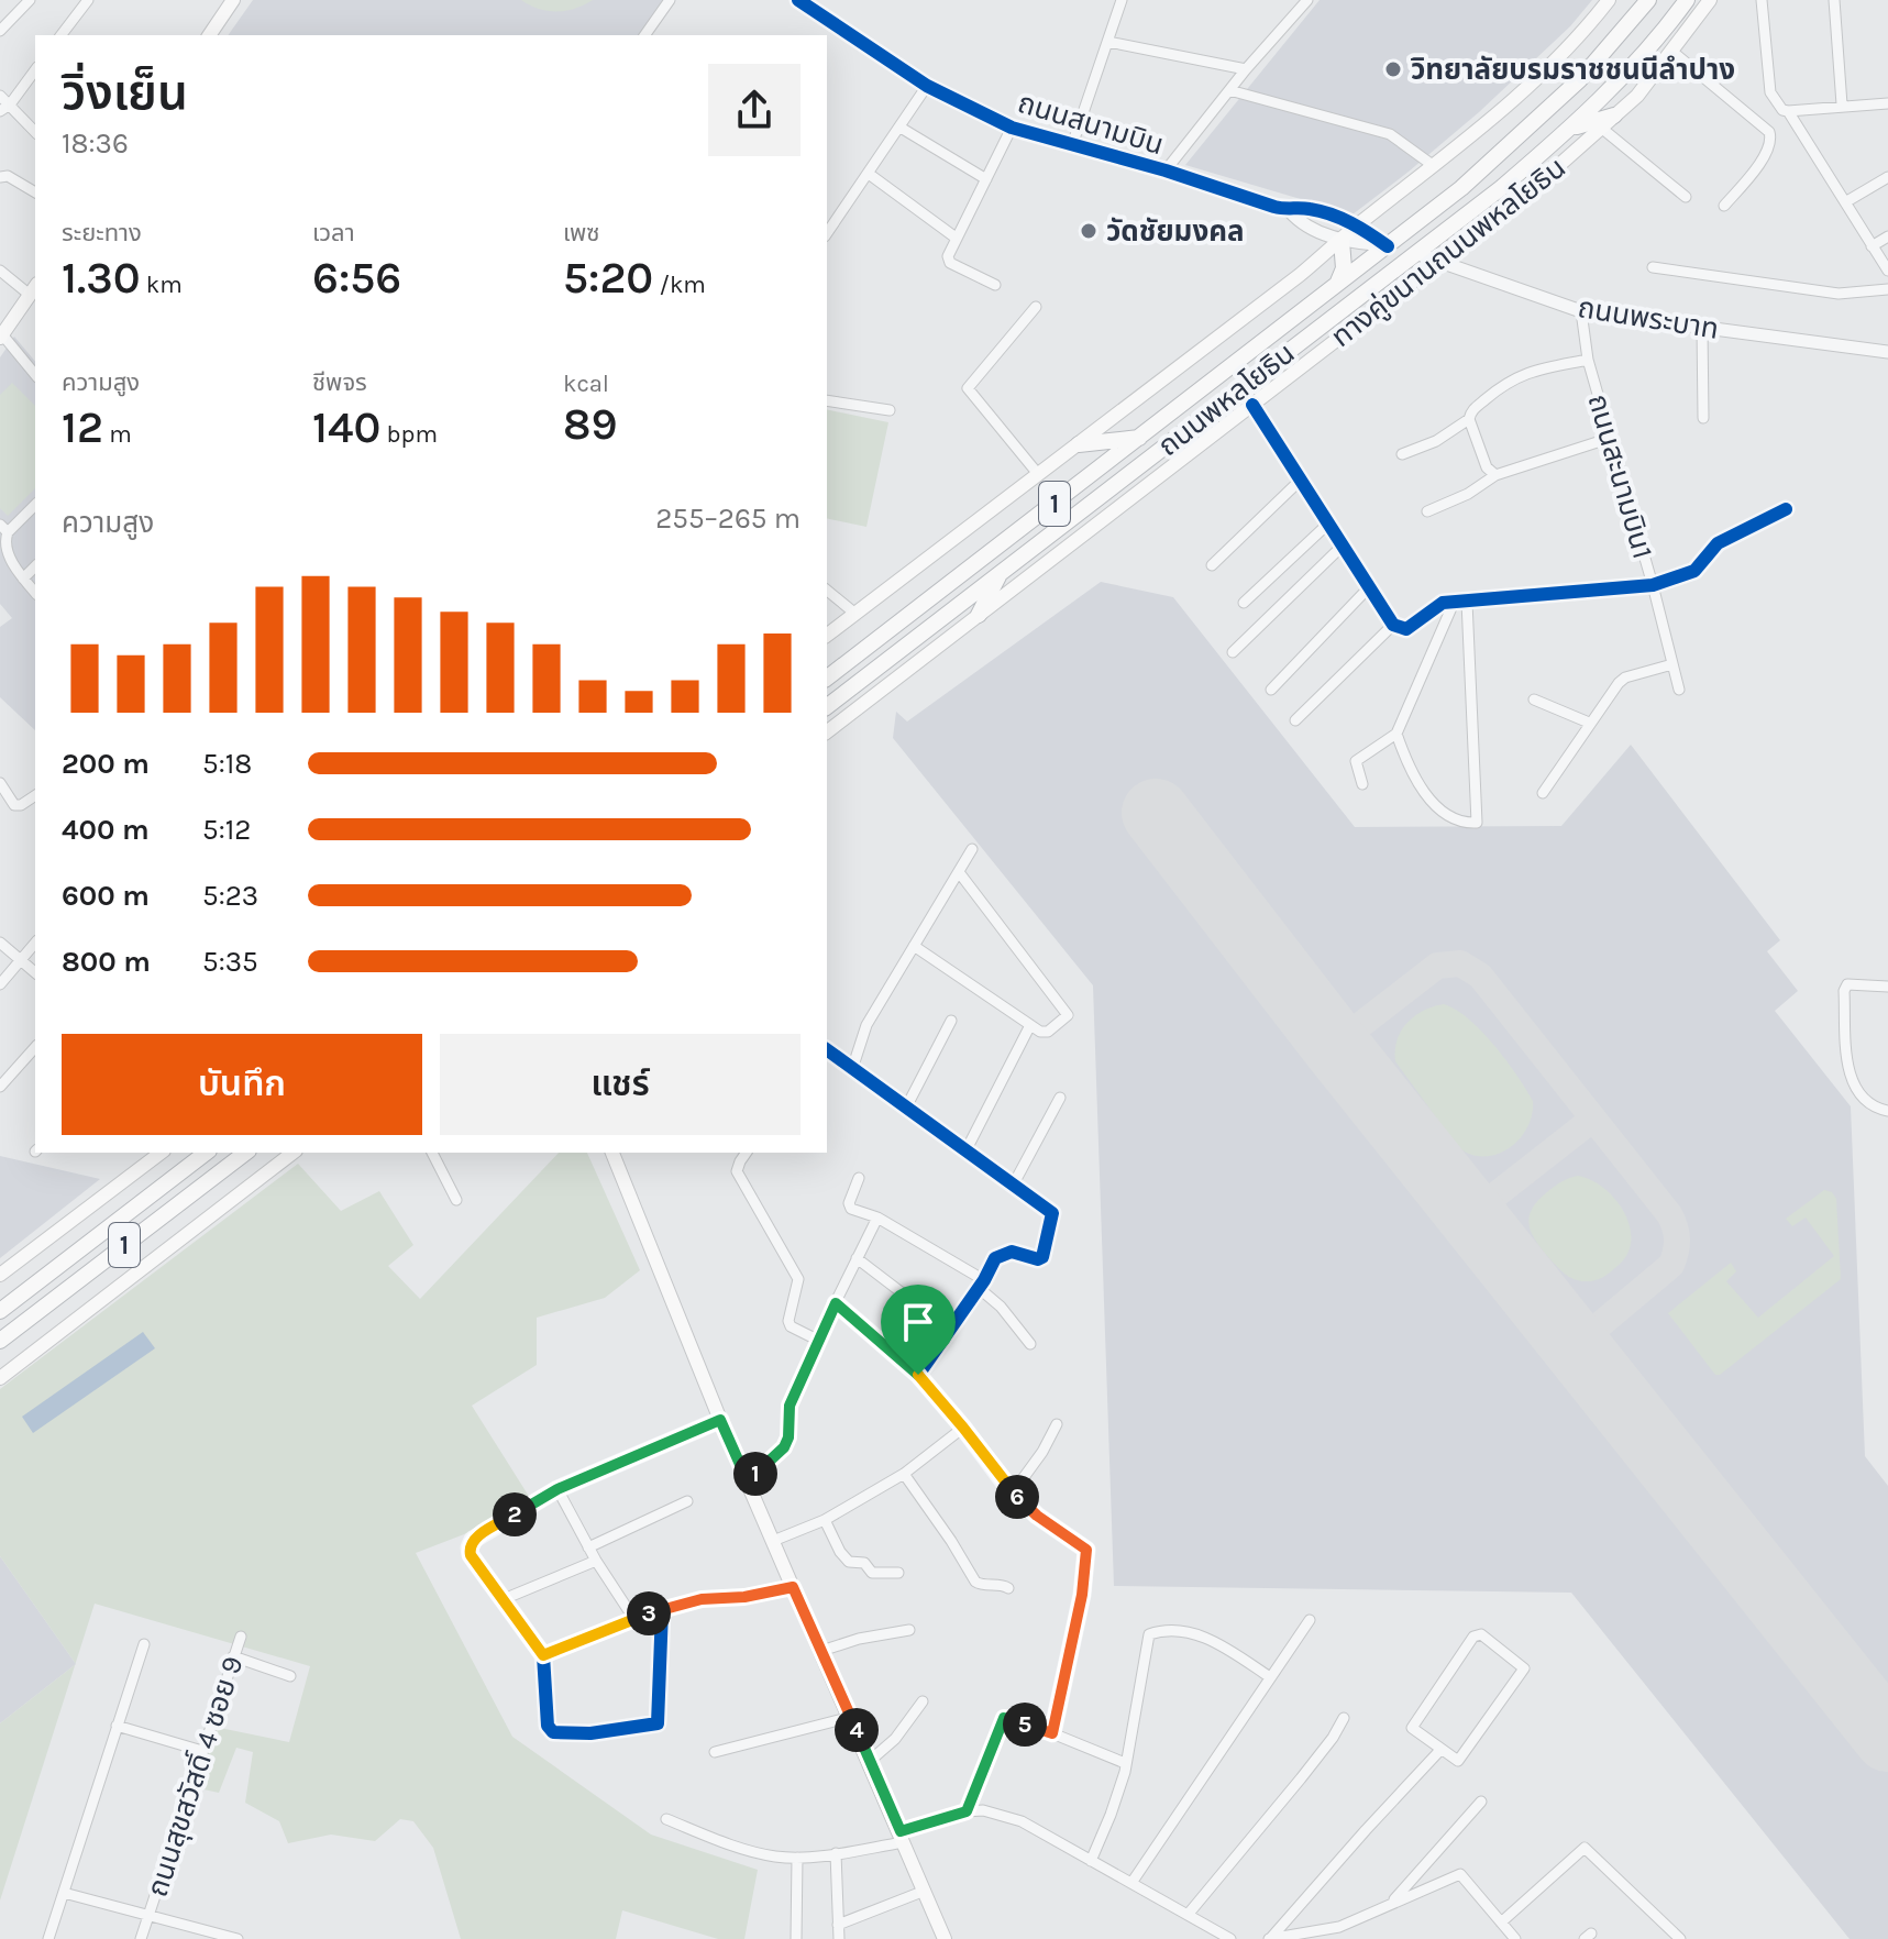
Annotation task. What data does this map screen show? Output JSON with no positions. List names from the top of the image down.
{
  "streets": {
    "highway": ["ถนนพหลโยธิน", "1"],
    "main road": ["ทางคู่ขนานถนนพหลโยธิน"],
    "street": [
      "ถนนสนามบิน",
      "ถนนพระบาท",
      "ถนนสะนามบิน1",
      "ถนนสุขสวัสดิ์ 4 ซอย 9"
    ]
  },
  "crossings": [
    ["ถนนสนามบิน", "ถนนพหลโยธิน"],
    ["ถนนสนามบิน", "1"],
    ["ทางคู่ขนานถนนพหลโยธิน", "ถนนพระบาท"],
    ["ถนนพระบาท", "ถนนพหลโยธิน"],
    ["ถนนพระบาท", "ถนนสะนามบิน1"]
  ],
  "places": ["วิทยาลัยบรมราชชนนีลำปาง", "วัดชัยมงคล"],
  "page": {
    "heading": ["วิ่งเย็น", "18:36"],
    "stats": [
      ["ระยะทาง", "1.30 km"],
      ["เวลา", "6:56"],
      ["เพซ", "5:20 /km"],
      ["ความสูง", "12 m"],
      ["ชีพจร", "140 bpm"],
      ["kcal", "89"]
    ],
    "chart": ["ความสูง", "255–265 m"],
    "list": [
      {
        "name": "200 m",
        "note": "5:18"
      },
      {
        "name": "400 m",
        "note": "5:12"
      },
      {
        "name": "600 m",
        "note": "5:23"
      },
      {
        "name": "800 m",
        "note": "5:35"
      }
    ],
    "buttons": ["บันทึก", "แชร์"],
    "pins": [
      "1",
      "6",
      "2",
      "3",
      "5",
      "4"
    ]
  }
}
